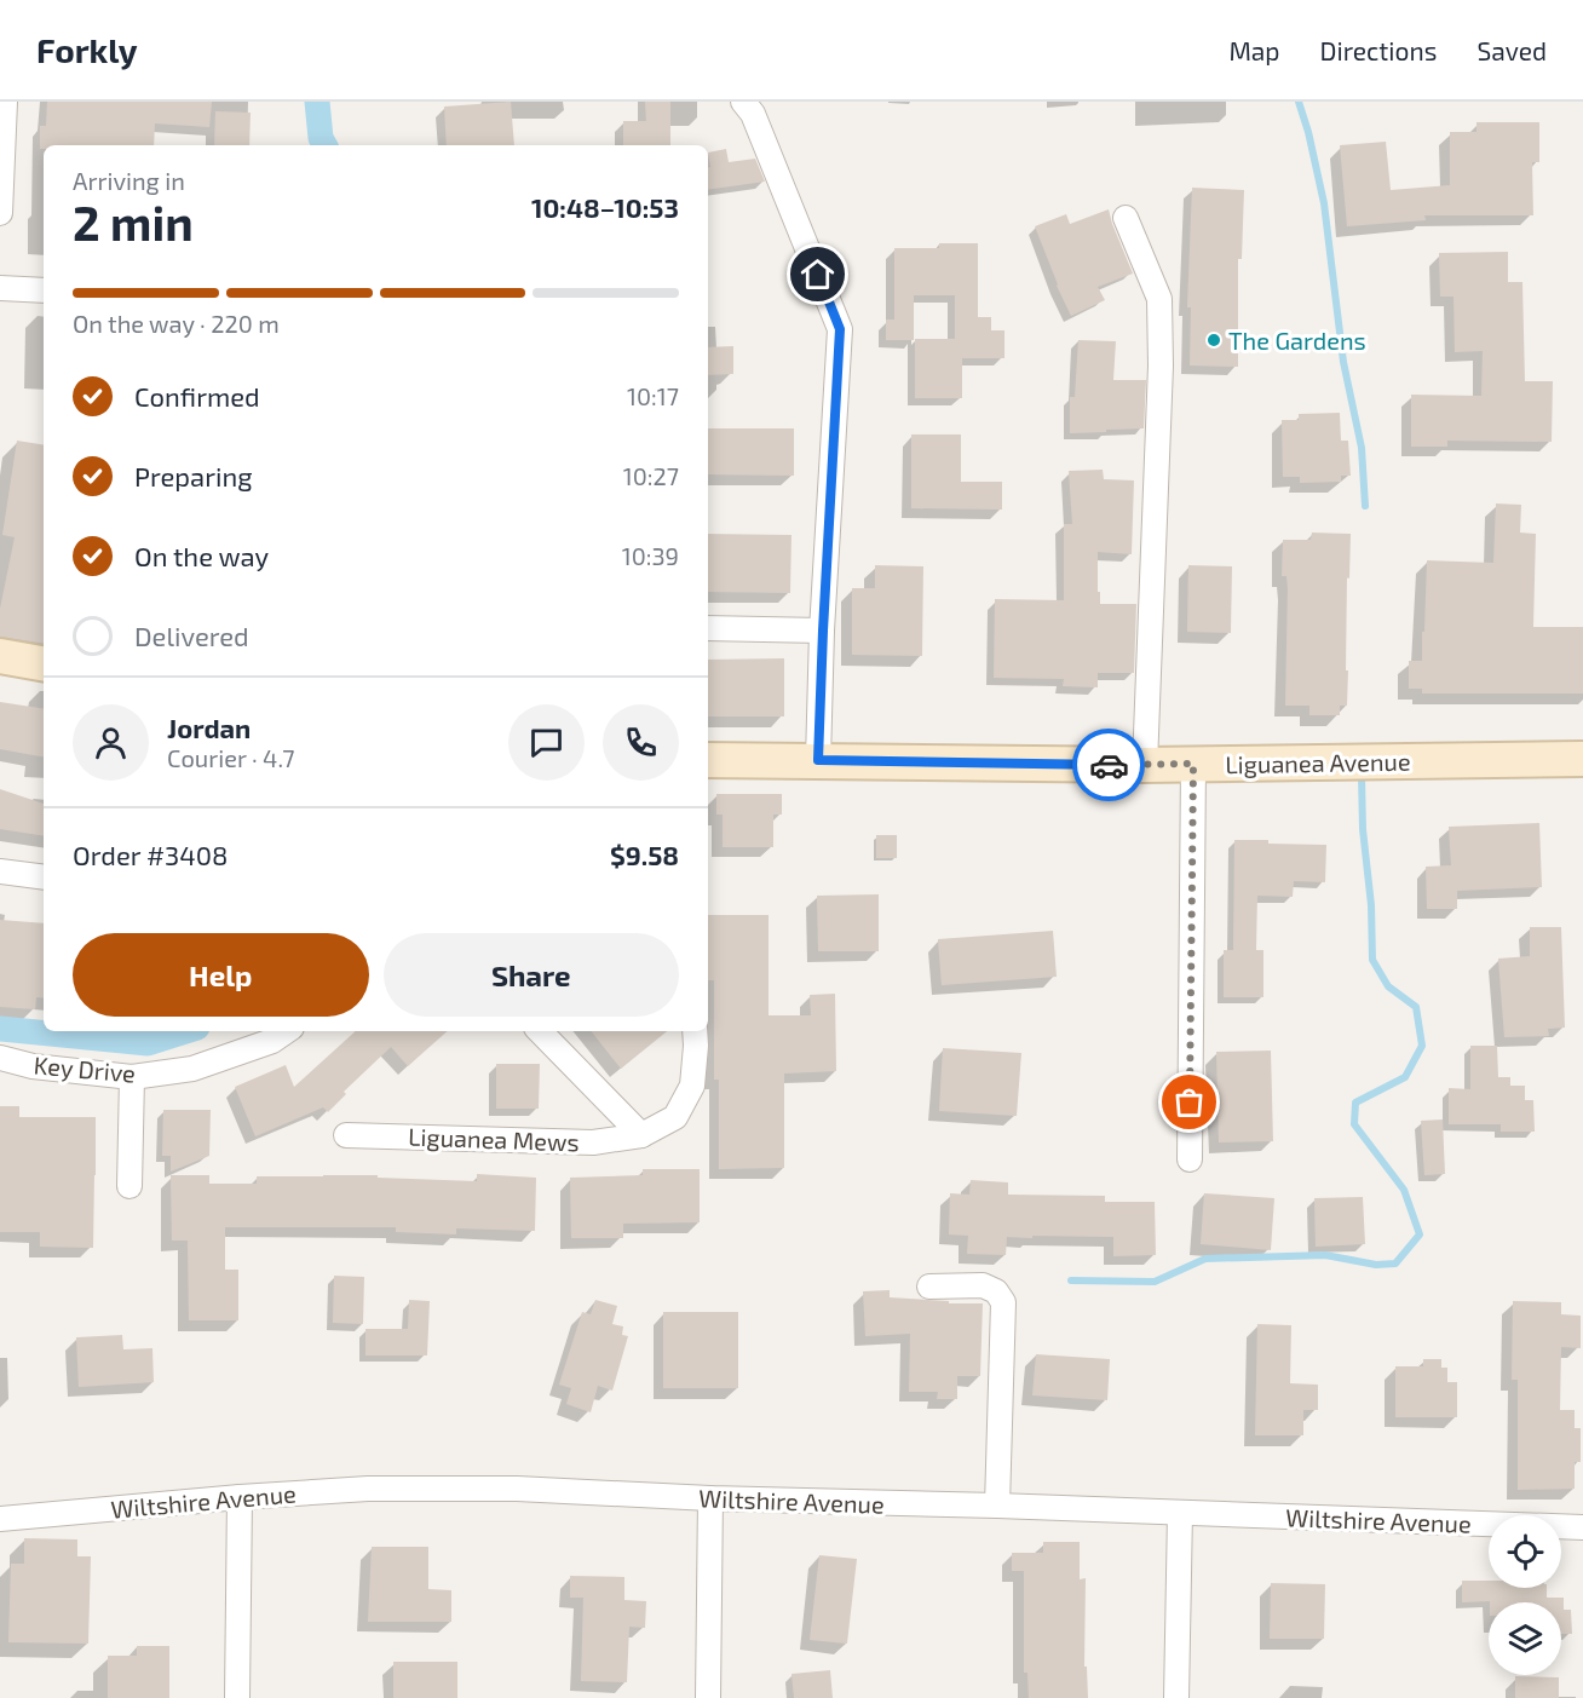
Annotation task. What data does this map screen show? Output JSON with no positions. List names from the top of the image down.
{
  "streets": {
    "main road": ["Liguanea Avenue"],
    "street": ["Key Drive", "Liguanea Mews", "Wiltshire Avenue"]
  },
  "places": ["The Gardens"],
  "page": {
    "header": "Forkly",
    "nav": ["Map", "Directions", "Saved"],
    "heading": ["2 min", "Arriving in", "10:48–10:53"],
    "panel": [
      "Jordan",
      "Courier · 4.7",
      "Order #3408",
      "$9.58"
    ],
    "bar": "On the way · 220 m",
    "list": [
      ["Confirmed", "10:17"],
      ["Preparing", "10:27"],
      ["On the way", "10:39"],
      "Delivered"
    ],
    "buttons": ["Help", "Share"]
  }
}
